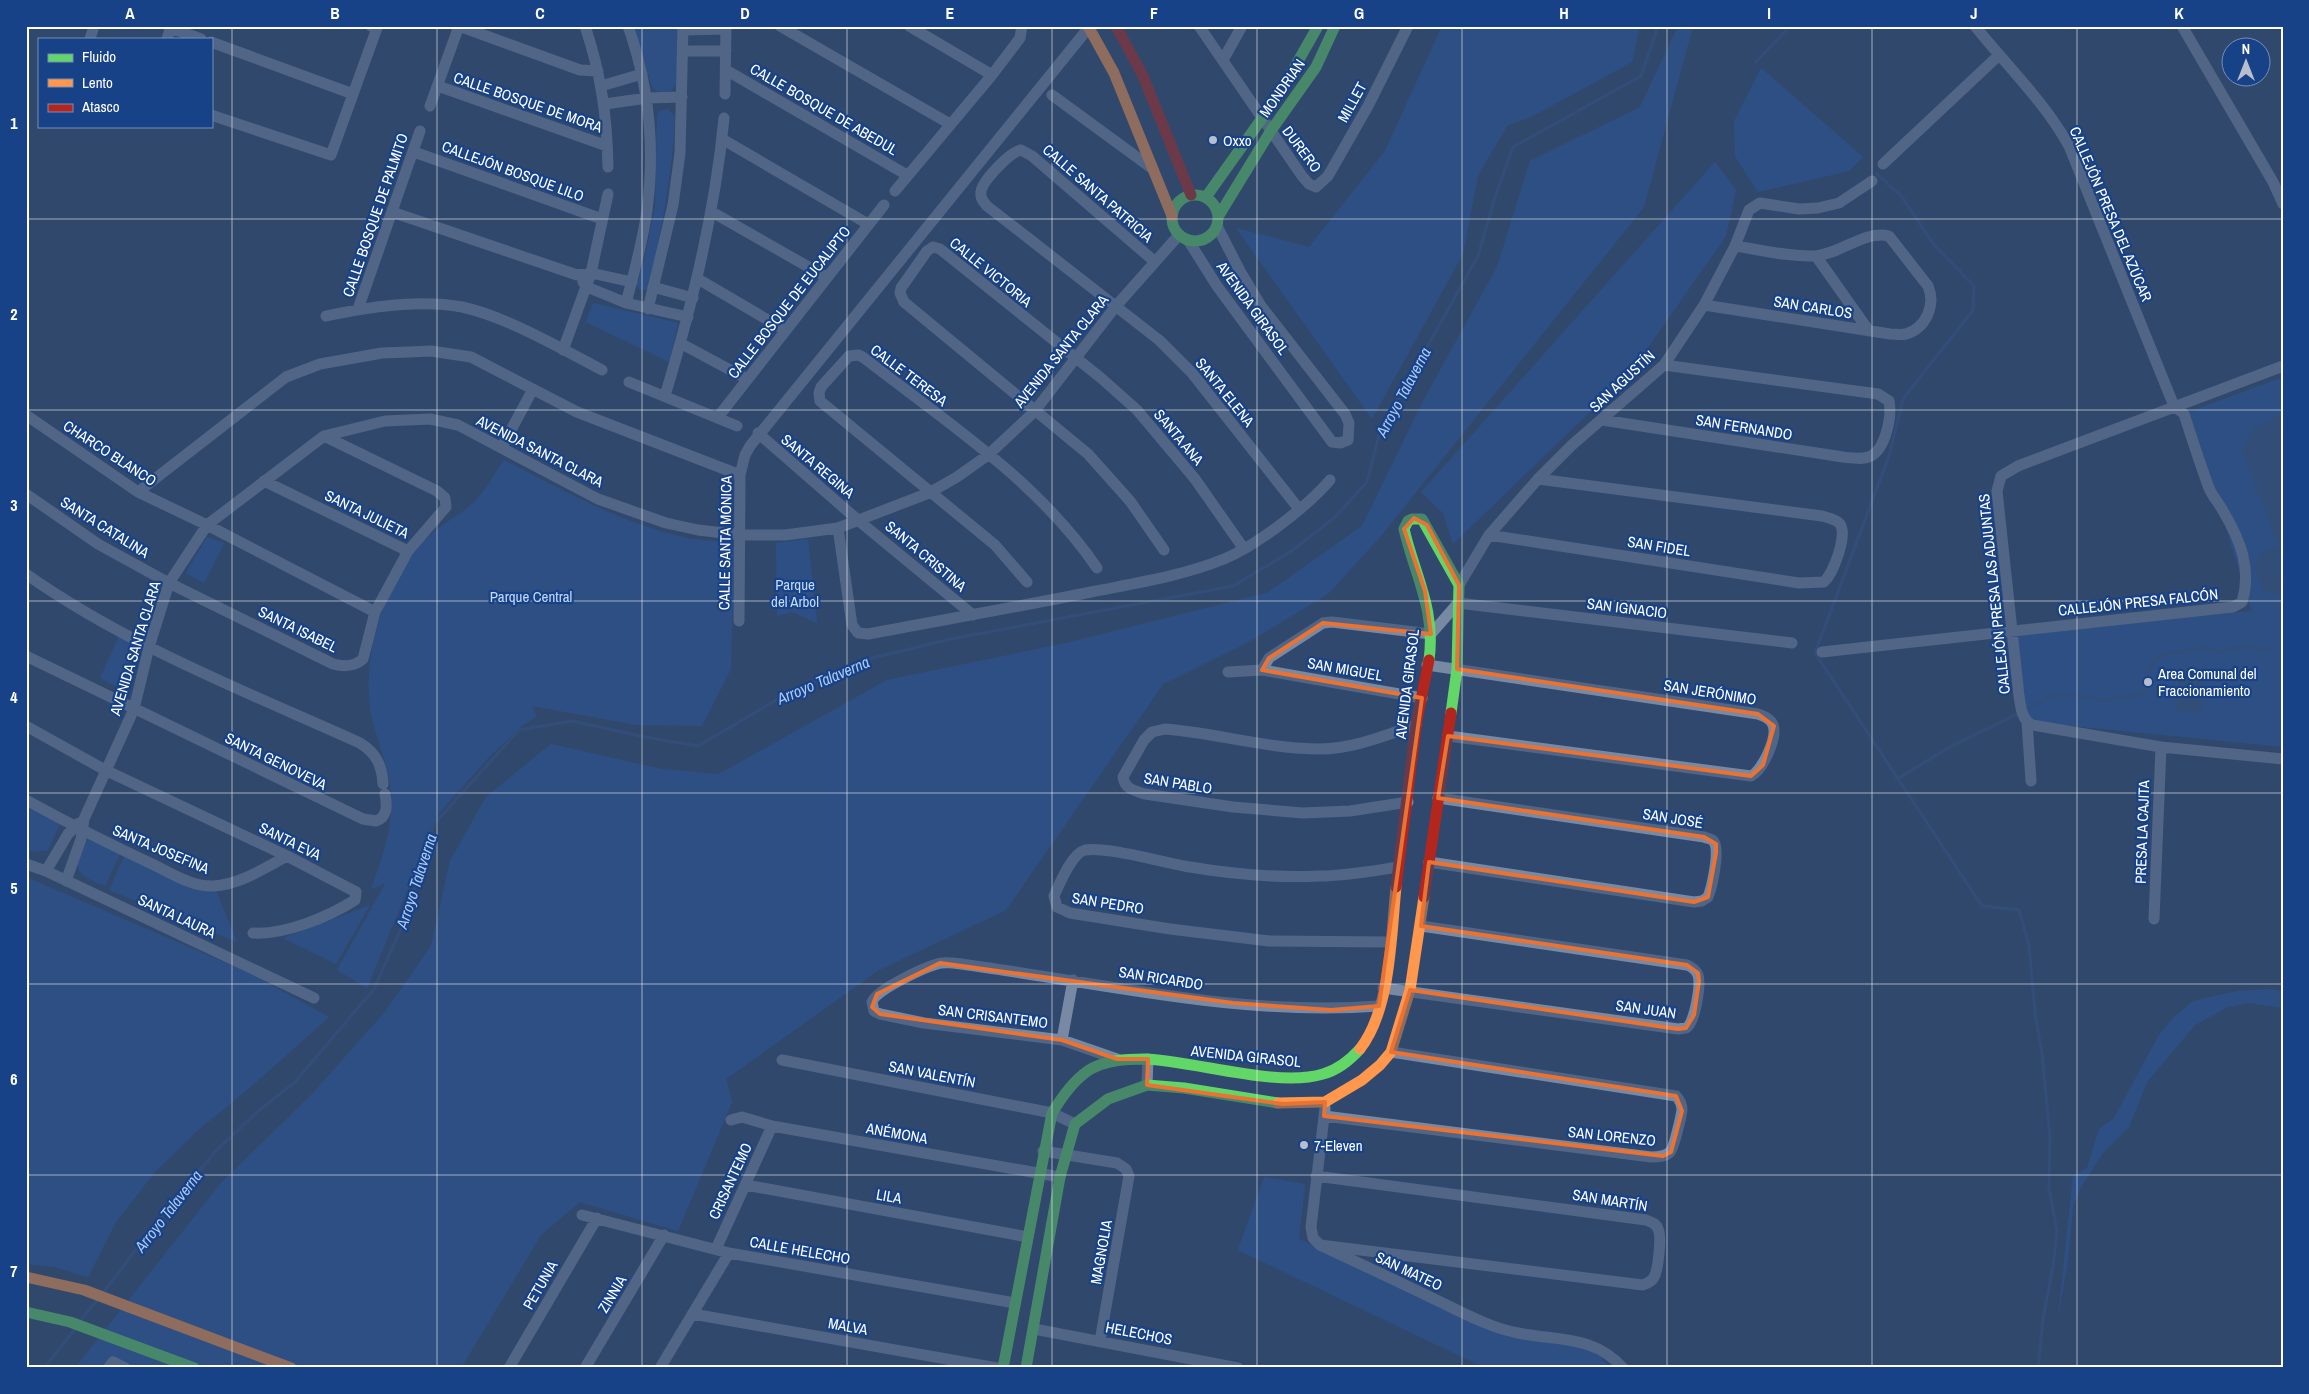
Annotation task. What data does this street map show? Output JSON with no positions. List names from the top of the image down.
{
  "streets": {
    "street": [
      "MONDRIAN",
      "CALLE BOSQUE DE MORA",
      "MILLET",
      "CALLE BOSQUE DE ABEDUL",
      "DURERO",
      "CALLEJÓN BOSQUE LILO",
      "CALLE SANTA PATRICIA",
      "CALLEJÓN PRESA DEL AZÚCAR",
      "CALLE BOSQUE DE PALMITO",
      "CALLE VICTORIA",
      "CALLE BOSQUE DE EUCALIPTO",
      "SAN CARLOS",
      "AVENIDA GIRASOL",
      "AVENIDA SANTA CLARA",
      "CALLE TERESA",
      "SAN AGUSTÍN",
      "SANTA ELENA",
      "SAN FERNANDO",
      "SANTA ANA",
      "CHARCO BLANCO",
      "SANTA REGINA",
      "SANTA JULIETA",
      "SANTA CATALINA",
      "CALLE SANTA MÓNICA",
      "SAN FIDEL",
      "SANTA CRISTINA",
      "CALLEJÓN PRESA LAS ADJUNTAS",
      "CALLEJÓN PRESA FALCÓN",
      "SAN IGNACIO",
      "SANTA ISABEL",
      "SAN MIGUEL",
      "SAN JERÓNIMO",
      "SANTA GENOVEVA",
      "SAN PABLO",
      "SAN JOSÉ",
      "PRESA LA CAJITA",
      "SANTA EVA",
      "SANTA JOSEFINA",
      "SAN PEDRO",
      "SANTA LAURA",
      "SAN RICARDO",
      "SAN JUAN",
      "SAN CRISANTEMO",
      "SAN VALENTÍN",
      "ANÉMONA",
      "SAN LORENZO",
      "CRISANTEMO",
      "LILA",
      "SAN MARTÍN",
      "CALLE HELECHO",
      "MAGNOLIA",
      "SAN MATEO",
      "PETUNIA",
      "ZINNIA",
      "MALVA",
      "HELECHOS"
    ]
  },
  "crossings": [
    ["MONDRIAN", "DURERO"],
    ["MONDRIAN", "AVENIDA GIRASOL"],
    ["MONDRIAN", "AVENIDA SANTA CLARA"],
    ["MILLET", "DURERO"],
    ["CALLEJÓN BOSQUE LILO", "CALLE BOSQUE DE PALMITO"],
    ["CALLE SANTA PATRICIA", "AVENIDA SANTA CLARA"],
    ["CALLE SANTA PATRICIA", "SANTA ELENA"],
    ["CALLEJÓN PRESA DEL AZÚCAR", "CALLEJÓN PRESA LAS ADJUNTAS"],
    ["CALLEJÓN PRESA DEL AZÚCAR", "CALLEJÓN PRESA FALCÓN"],
    ["CALLE VICTORIA", "AVENIDA SANTA CLARA"],
    ["CALLE VICTORIA", "SANTA ANA"],
    ["SAN CARLOS", "SAN AGUSTÍN"],
    ["AVENIDA GIRASOL", "AVENIDA SANTA CLARA"],
    ["AVENIDA GIRASOL", "SAN AGUSTÍN"],
    ["AVENIDA GIRASOL", "SAN MIGUEL"],
    ["AVENIDA GIRASOL", "SAN JERÓNIMO"],
    ["AVENIDA GIRASOL", "SAN PABLO"],
    ["AVENIDA GIRASOL", "SAN PEDRO"],
    ["AVENIDA GIRASOL", "SAN RICARDO"],
    ["AVENIDA GIRASOL", "SAN JUAN"],
    ["AVENIDA GIRASOL", "SAN CRISANTEMO"],
    ["AVENIDA GIRASOL", "SAN VALENTÍN"],
    ["AVENIDA GIRASOL", "ANÉMONA"],
    ["AVENIDA GIRASOL", "LILA"],
    ["AVENIDA GIRASOL", "CALLE HELECHO"],
    ["AVENIDA SANTA CLARA", "CALLE TERESA"],
    ["AVENIDA SANTA CLARA", "SANTA ELENA"],
    ["AVENIDA SANTA CLARA", "SANTA ANA"],
    ["AVENIDA SANTA CLARA", "CHARCO BLANCO"],
    ["AVENIDA SANTA CLARA", "SANTA REGINA"],
    ["AVENIDA SANTA CLARA", "SANTA JULIETA"],
    ["AVENIDA SANTA CLARA", "SANTA CATALINA"],
    ["AVENIDA SANTA CLARA", "CALLE SANTA MÓNICA"],
    ["AVENIDA SANTA CLARA", "SANTA CRISTINA"],
    ["AVENIDA SANTA CLARA", "SANTA ISABEL"],
    ["AVENIDA SANTA CLARA", "SANTA GENOVEVA"],
    ["AVENIDA SANTA CLARA", "SANTA EVA"],
    ["AVENIDA SANTA CLARA", "SANTA JOSEFINA"],
    ["AVENIDA SANTA CLARA", "SANTA LAURA"],
    ["SAN AGUSTÍN", "SAN FERNANDO"],
    ["SAN AGUSTÍN", "SAN FIDEL"],
    ["SANTA REGINA", "CALLE SANTA MÓNICA"],
    ["SANTA REGINA", "SANTA CRISTINA"],
    ["SANTA CATALINA", "SANTA ISABEL"],
    ["CALLEJÓN PRESA LAS ADJUNTAS", "CALLEJÓN PRESA FALCÓN"],
    ["SANTA EVA", "SANTA JOSEFINA"],
    ["SAN RICARDO", "SAN CRISANTEMO"],
    ["ANÉMONA", "CRISANTEMO"],
    ["CRISANTEMO", "LILA"],
    ["CRISANTEMO", "CALLE HELECHO"],
    ["SAN MARTÍN", "SAN MATEO"],
    ["CALLE HELECHO", "PETUNIA"],
    ["CALLE HELECHO", "ZINNIA"],
    ["MAGNOLIA", "HELECHOS"]
  ],
  "water": ["Arroyo Talaverna"],
  "parks": ["Parque del Arbol", "Parque Central"],
  "places": ["Oxxo", "Area Comunal del Fraccionamiento", "7-Eleven"],
  "legend": ["Fluido", "Lento", "Atasco"],
  "north": "top",
  "grid": {
    "columns": [
      "A",
      "B",
      "C",
      "D",
      "E",
      "F",
      "G",
      "H",
      "I",
      "J",
      "K"
    ],
    "rows": [
      "1",
      "2",
      "3",
      "4",
      "5",
      "6",
      "7"
    ]
  }
}
